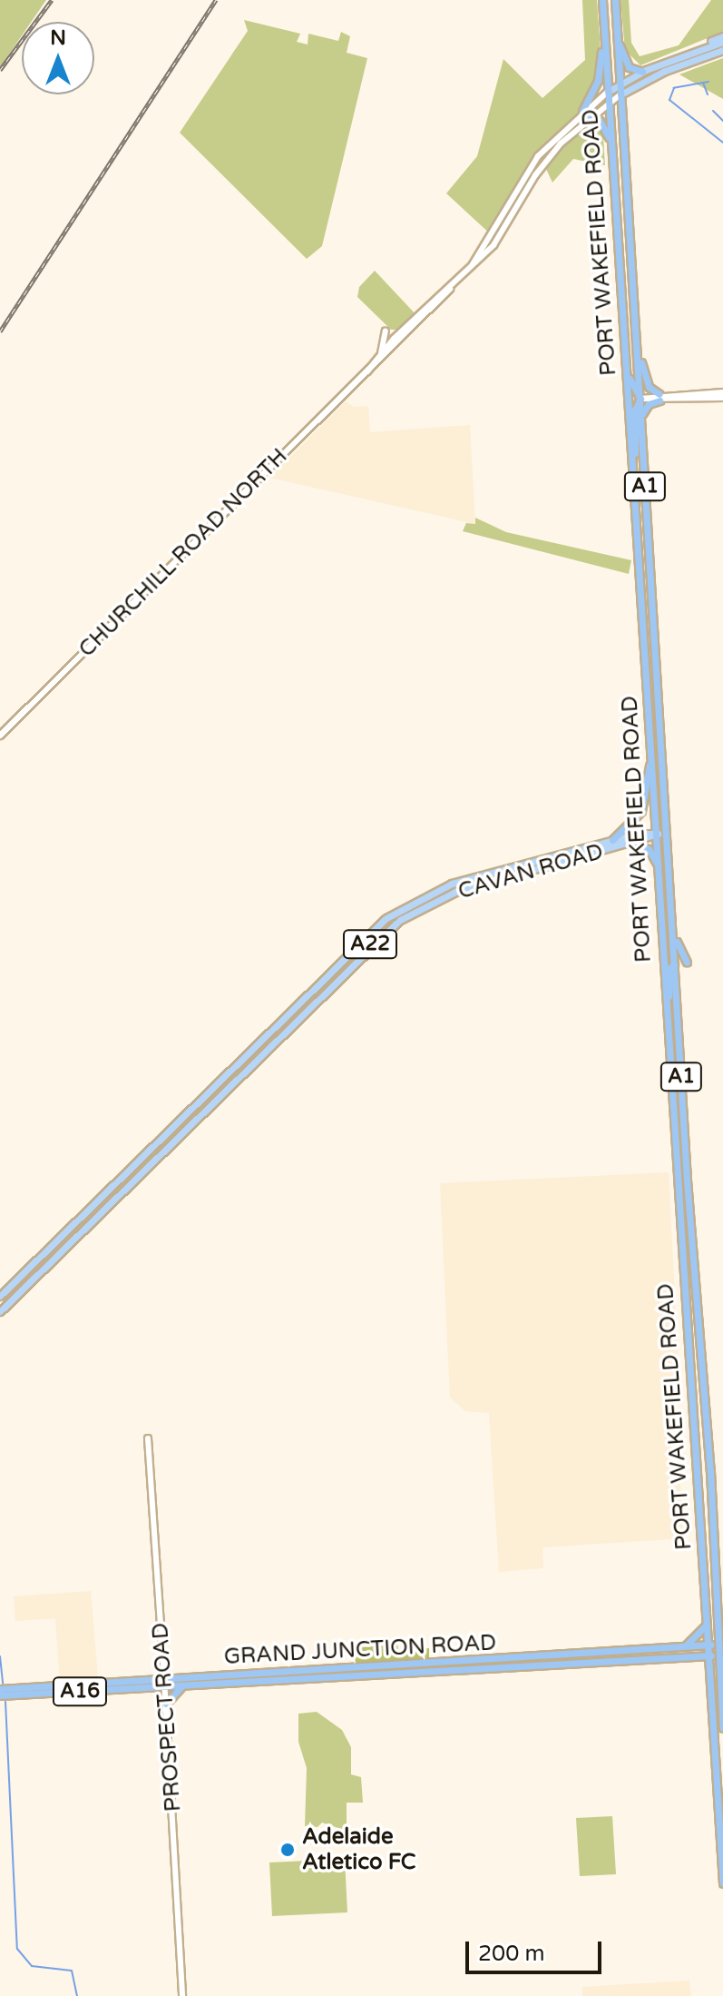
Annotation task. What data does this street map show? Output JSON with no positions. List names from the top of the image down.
{
  "streets": {
    "highway": [
      "PORT WAKEFIELD ROAD",
      "A1",
      "GRAND JUNCTION ROAD",
      "A16"
    ],
    "main road": ["CAVAN ROAD", "A22"],
    "street": ["CHURCHILL ROAD NORTH", "PROSPECT ROAD"]
  },
  "crossings": [
    ["PORT WAKEFIELD ROAD", "A1"],
    ["PORT WAKEFIELD ROAD", "CHURCHILL ROAD NORTH"],
    ["PORT WAKEFIELD ROAD", "CAVAN ROAD"],
    ["PORT WAKEFIELD ROAD", "GRAND JUNCTION ROAD"],
    ["A1", "GRAND JUNCTION ROAD"],
    ["GRAND JUNCTION ROAD", "PROSPECT ROAD"]
  ],
  "places": ["Adelaide Atletico FC"],
  "scale_bar": "200 m",
  "north": "top"
}
